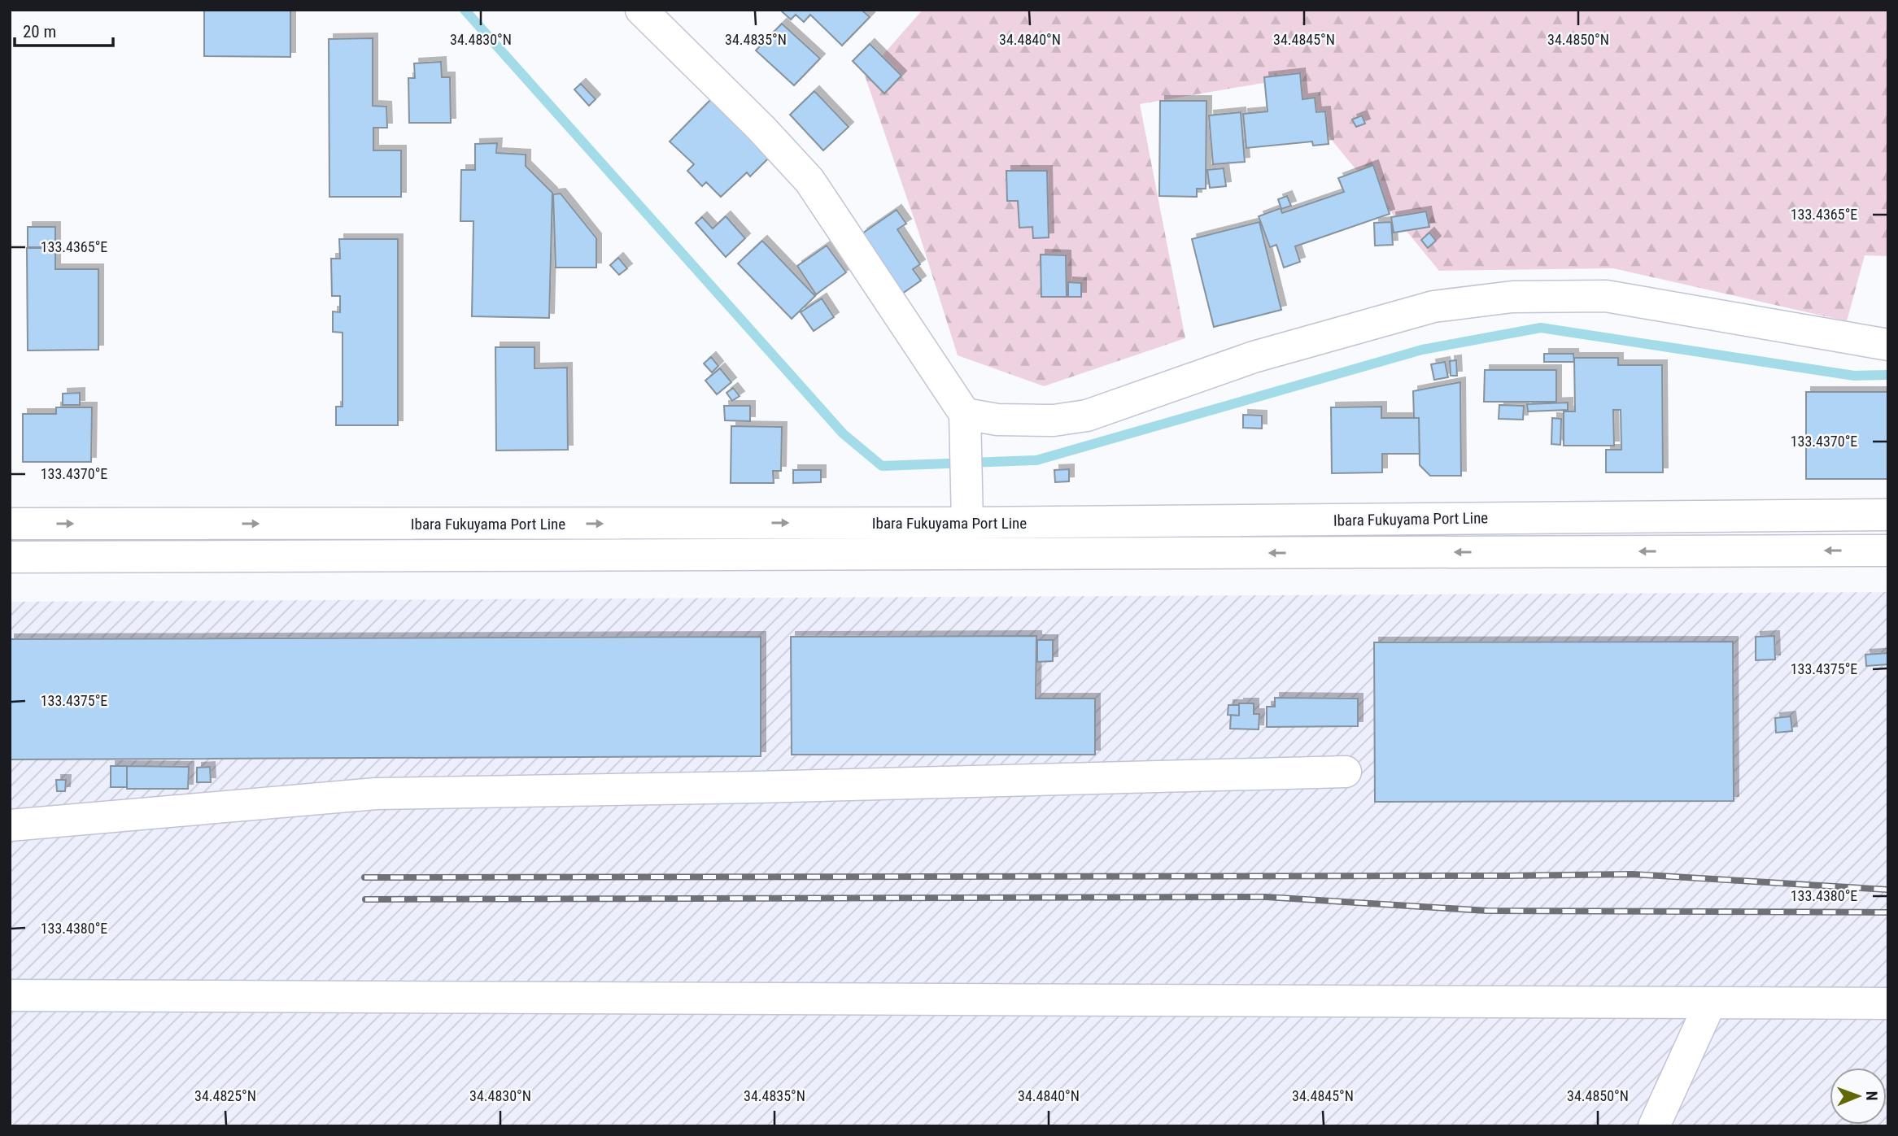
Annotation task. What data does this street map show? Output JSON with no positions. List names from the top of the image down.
{
  "streets": {
    "main road": ["Ibara Fukuyama Port Line"]
  },
  "scale_bar": "20 m",
  "north": "right",
  "coordinates": [
    "34.4830°N",
    "34.4835°N",
    "34.4840°N",
    "34.4845°N",
    "34.4850°N",
    "133.4365°E",
    "133.4370°E",
    "133.4375°E",
    "133.4380°E",
    "34.4825°N"
  ]
}
